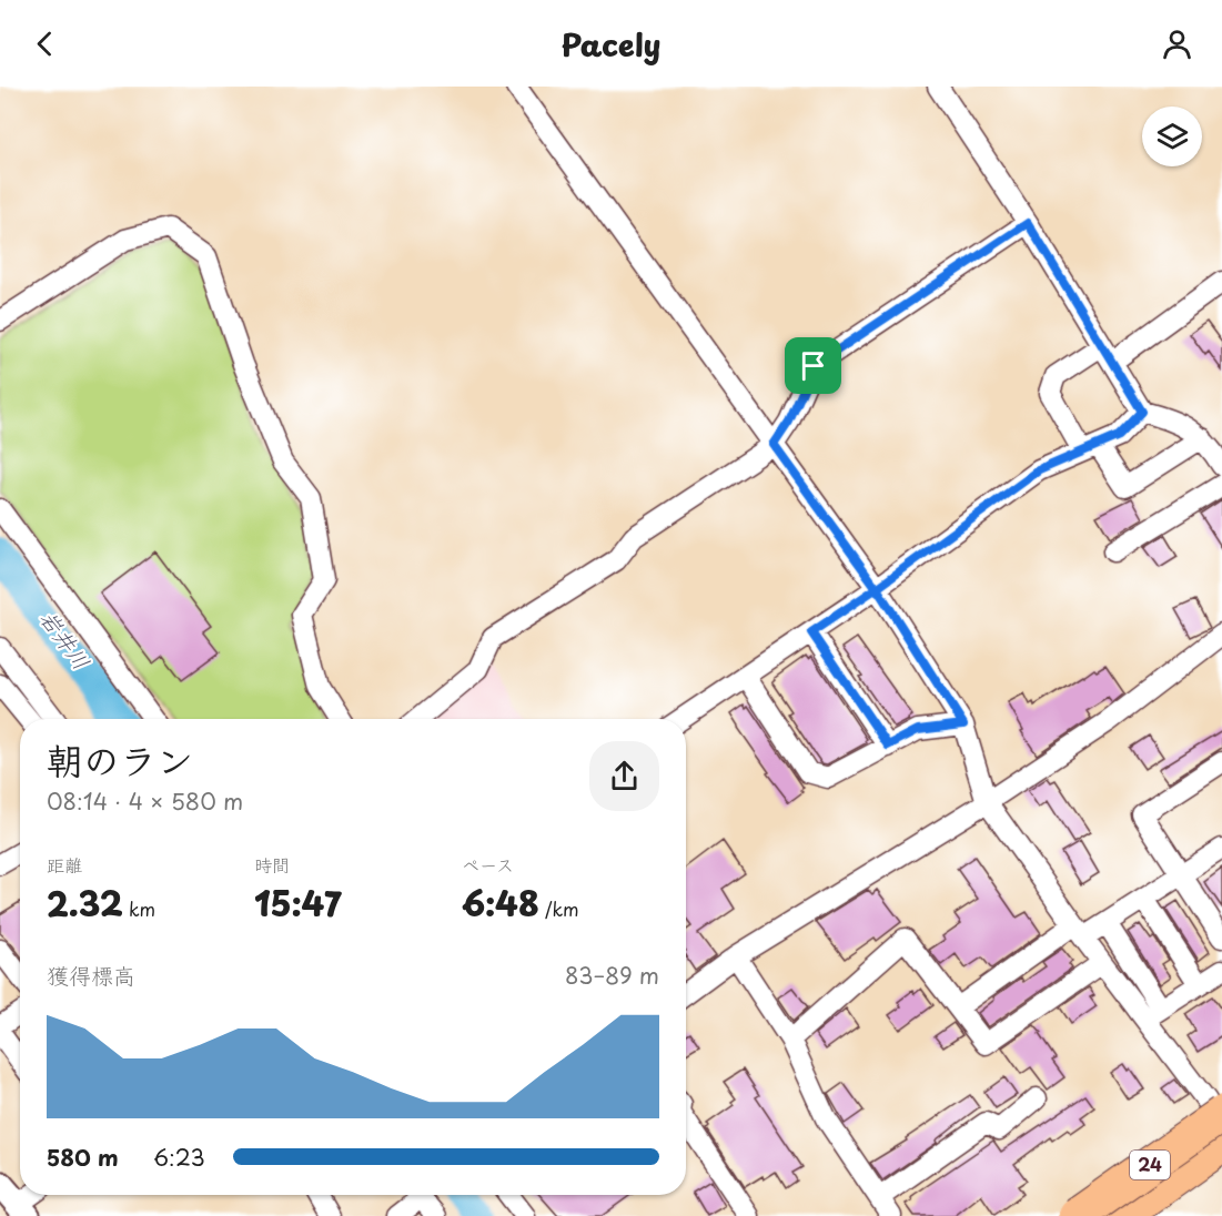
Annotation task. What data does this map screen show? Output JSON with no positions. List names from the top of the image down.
{
  "streets": {
    "highway": ["24"]
  },
  "water": ["岩井川"],
  "page": {
    "header": "Pacely",
    "heading": ["朝のラン", "08:14 · 4 × 580 m"],
    "stats": [
      ["距離", "2.32 km"],
      ["時間", "15:47"],
      ["ペース", "6:48 /km"]
    ],
    "chart": ["獲得標高", "83–89 m"],
    "list": [
      {
        "name": "580 m",
        "note": "6:23"
      }
    ]
  }
}
